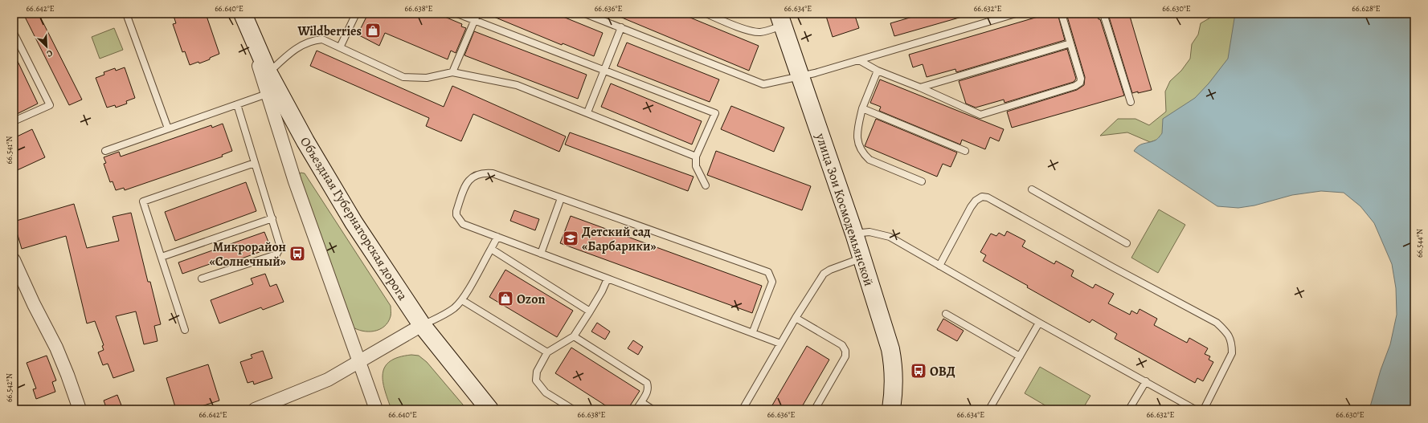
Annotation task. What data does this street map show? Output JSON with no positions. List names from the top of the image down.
{
  "streets": {
    "main road": ["улица Зои Космодемьянской", "Объездная Губернаторская дорога"]
  },
  "places": {
    "shop": ["Wildberries", "Ozon"],
    "school or university": ["Детский сад «Барбарики»"],
    "bus stop": ["Микрорайон «Солнечный»", "ОВД"]
  },
  "north": "bottom right",
  "coordinates": [
    "66.642°E",
    "66.640°E",
    "66.638°E",
    "66.636°E",
    "66.634°E",
    "66.632°E",
    "66.630°E",
    "66.628°E",
    "66.541°N",
    "66.544°N",
    "66.542°N"
  ]
}
